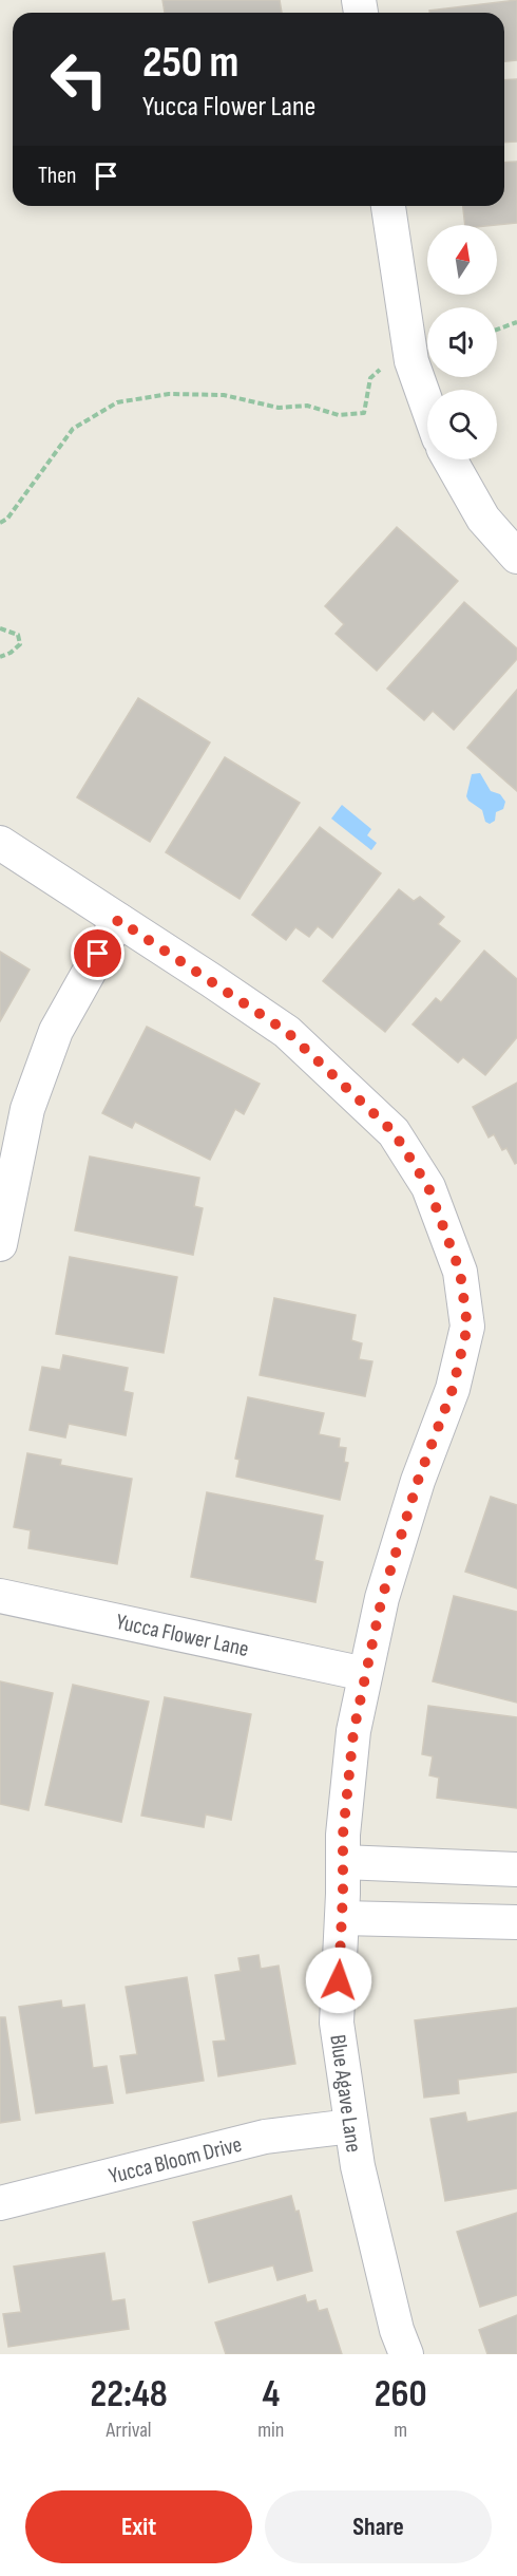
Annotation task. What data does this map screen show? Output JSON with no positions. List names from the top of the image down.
{
  "streets": {
    "street": ["Yucca Flower Lane", "Blue Agave Lane", "Yucca Bloom Drive"]
  },
  "crossings": [
    ["Yucca Flower Lane", "Blue Agave Lane"],
    ["Blue Agave Lane", "Yucca Bloom Drive"]
  ],
  "north": "top",
  "page": {
    "turn": ["250 m", "Yucca Flower Lane"],
    "then": "Then",
    "eta": [
      "22:48",
      "Arrival",
      "4",
      "min",
      "260",
      "m"
    ],
    "buttons": ["Exit", "Share"]
  }
}
